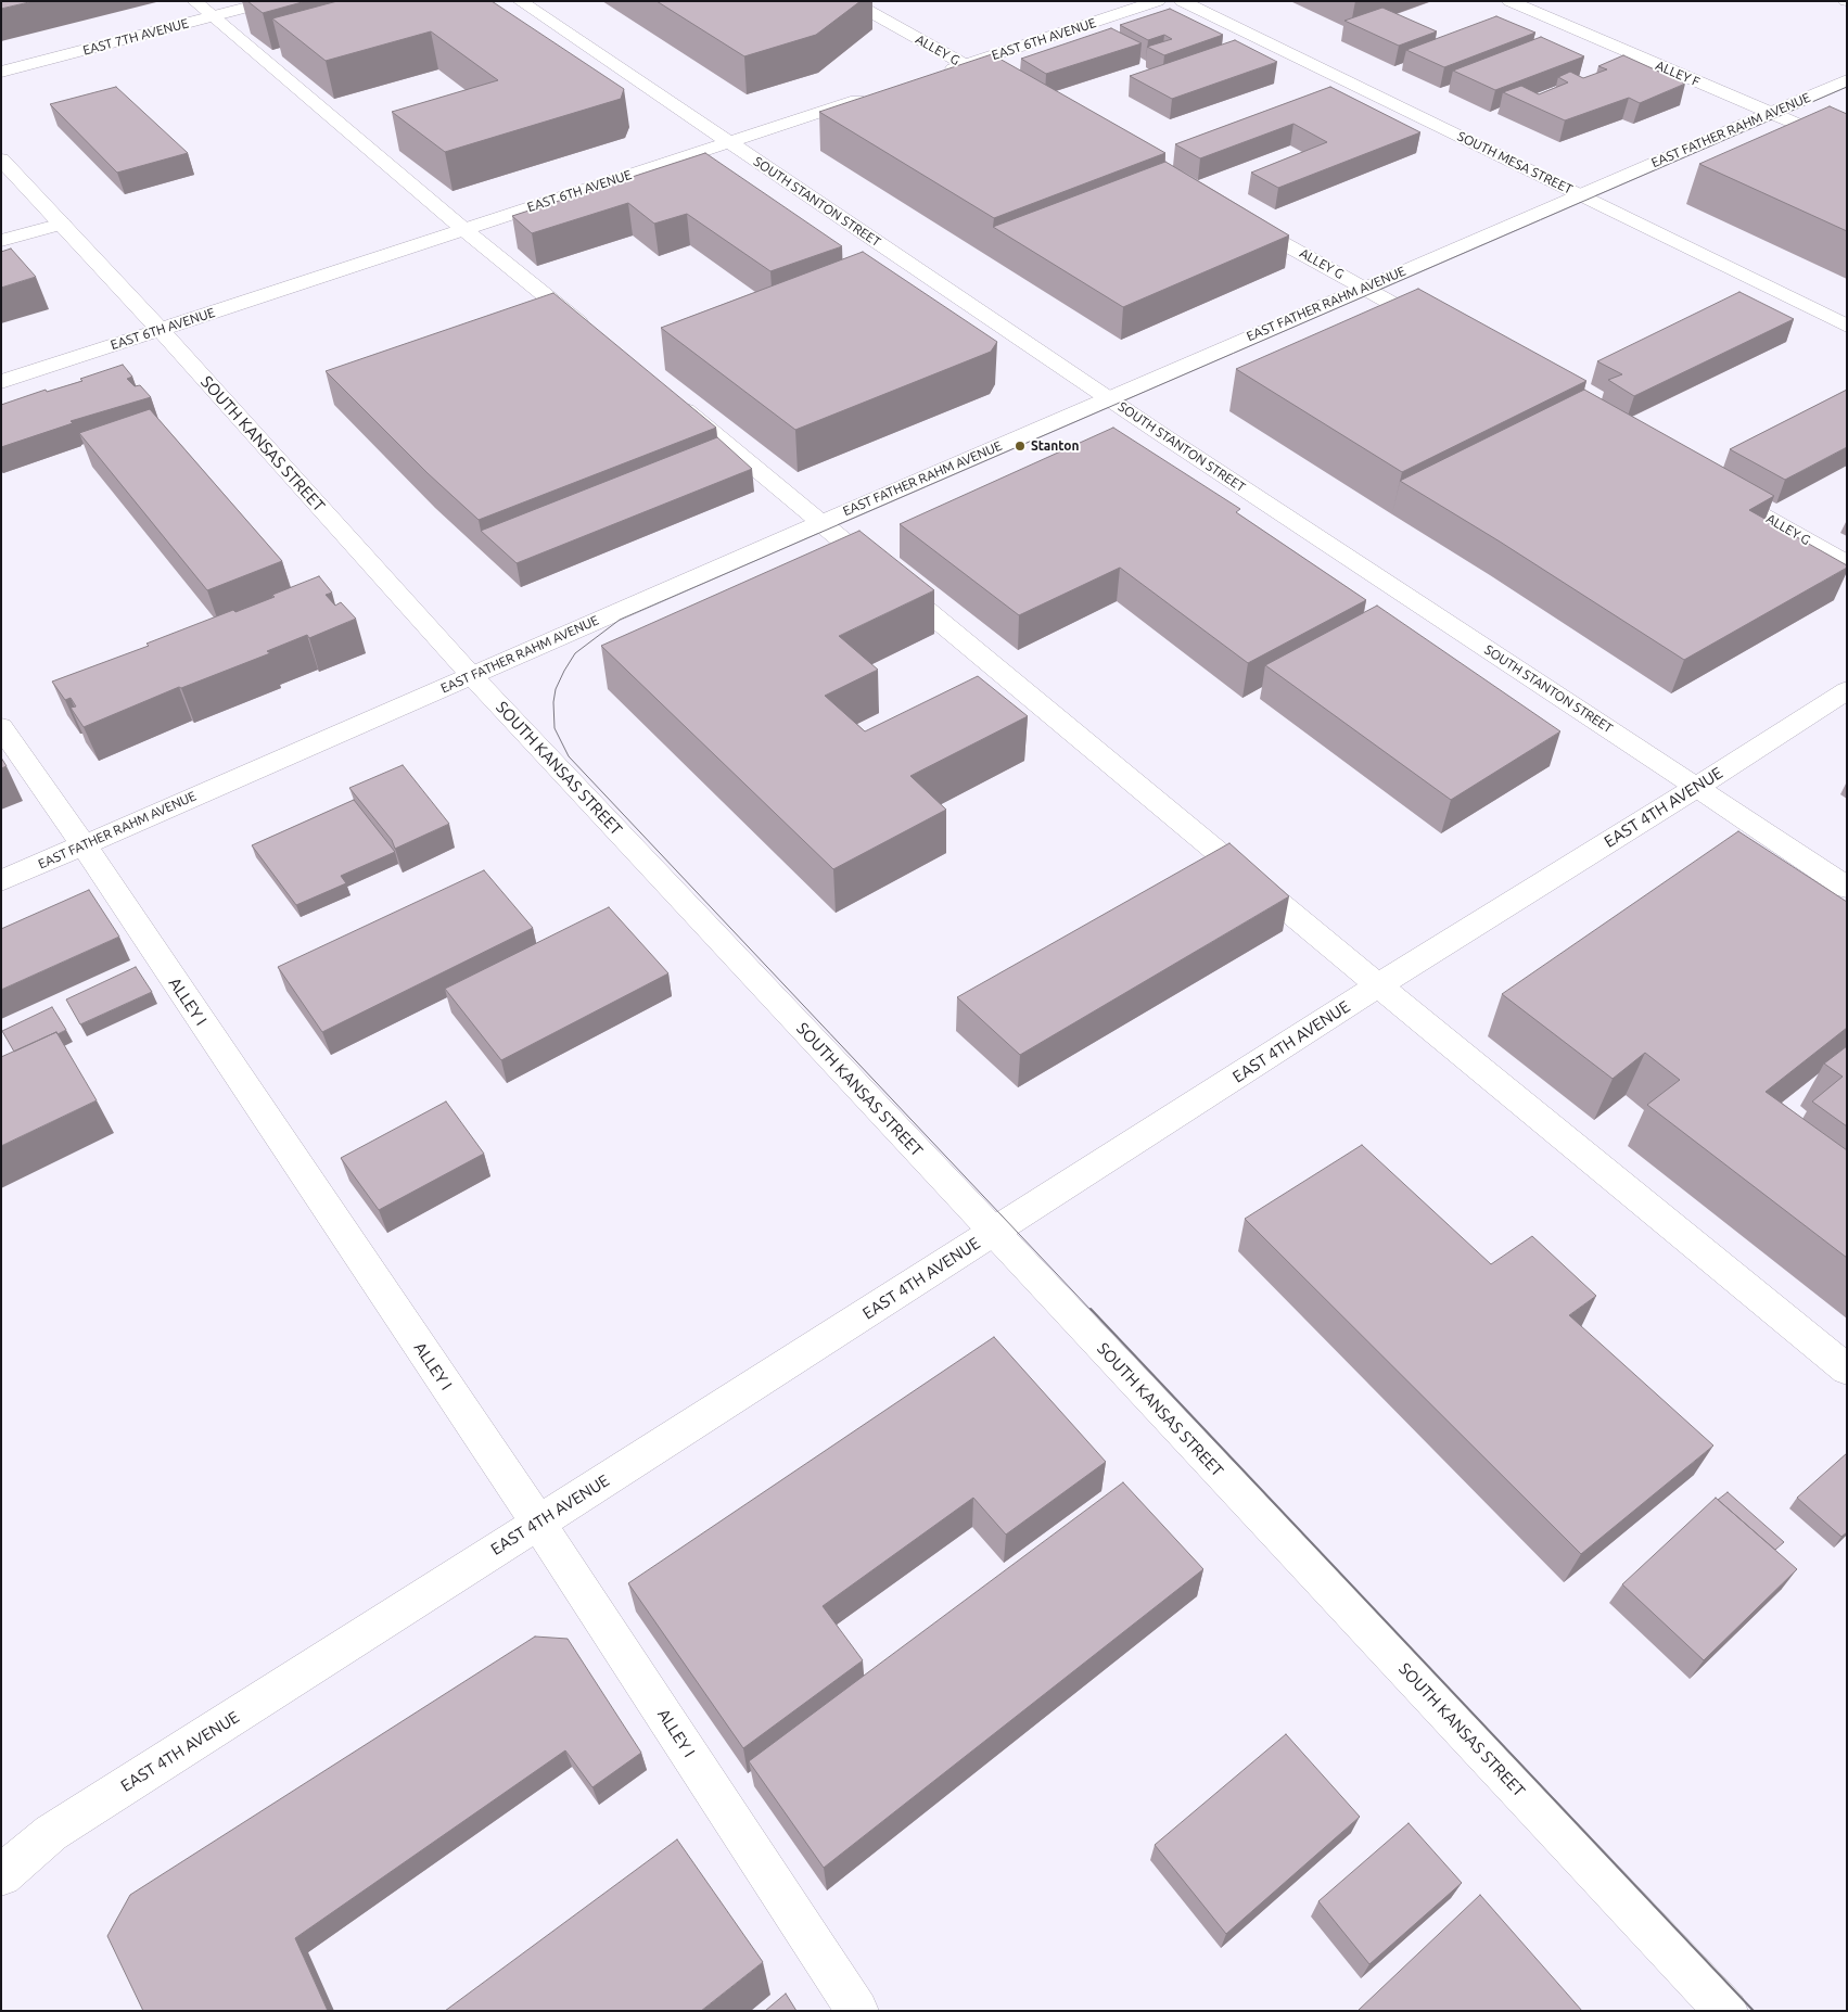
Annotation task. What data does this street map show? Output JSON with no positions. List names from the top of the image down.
{
  "streets": {
    "main road": [
      "EAST 7TH AVENUE",
      "EAST 6TH AVENUE",
      "ALLEY G",
      "ALLEY F",
      "EAST FATHER RAHM AVENUE",
      "SOUTH MESA STREET",
      "SOUTH STANTON STREET",
      "SOUTH KANSAS STREET",
      "EAST 4TH AVENUE",
      "ALLEY I"
    ]
  },
  "crossings": [
    ["EAST 6TH AVENUE", "ALLEY G"],
    ["EAST 6TH AVENUE", "SOUTH STANTON STREET"],
    ["EAST 6TH AVENUE", "SOUTH KANSAS STREET"],
    ["ALLEY G", "EAST FATHER RAHM AVENUE"],
    ["ALLEY F", "EAST FATHER RAHM AVENUE"],
    ["EAST FATHER RAHM AVENUE", "SOUTH MESA STREET"],
    ["EAST FATHER RAHM AVENUE", "SOUTH STANTON STREET"],
    ["EAST FATHER RAHM AVENUE", "SOUTH KANSAS STREET"],
    ["EAST FATHER RAHM AVENUE", "ALLEY I"],
    ["SOUTH STANTON STREET", "EAST 4TH AVENUE"],
    ["SOUTH KANSAS STREET", "EAST 4TH AVENUE"],
    ["EAST 4TH AVENUE", "ALLEY I"]
  ],
  "places": ["Stanton"]
}
